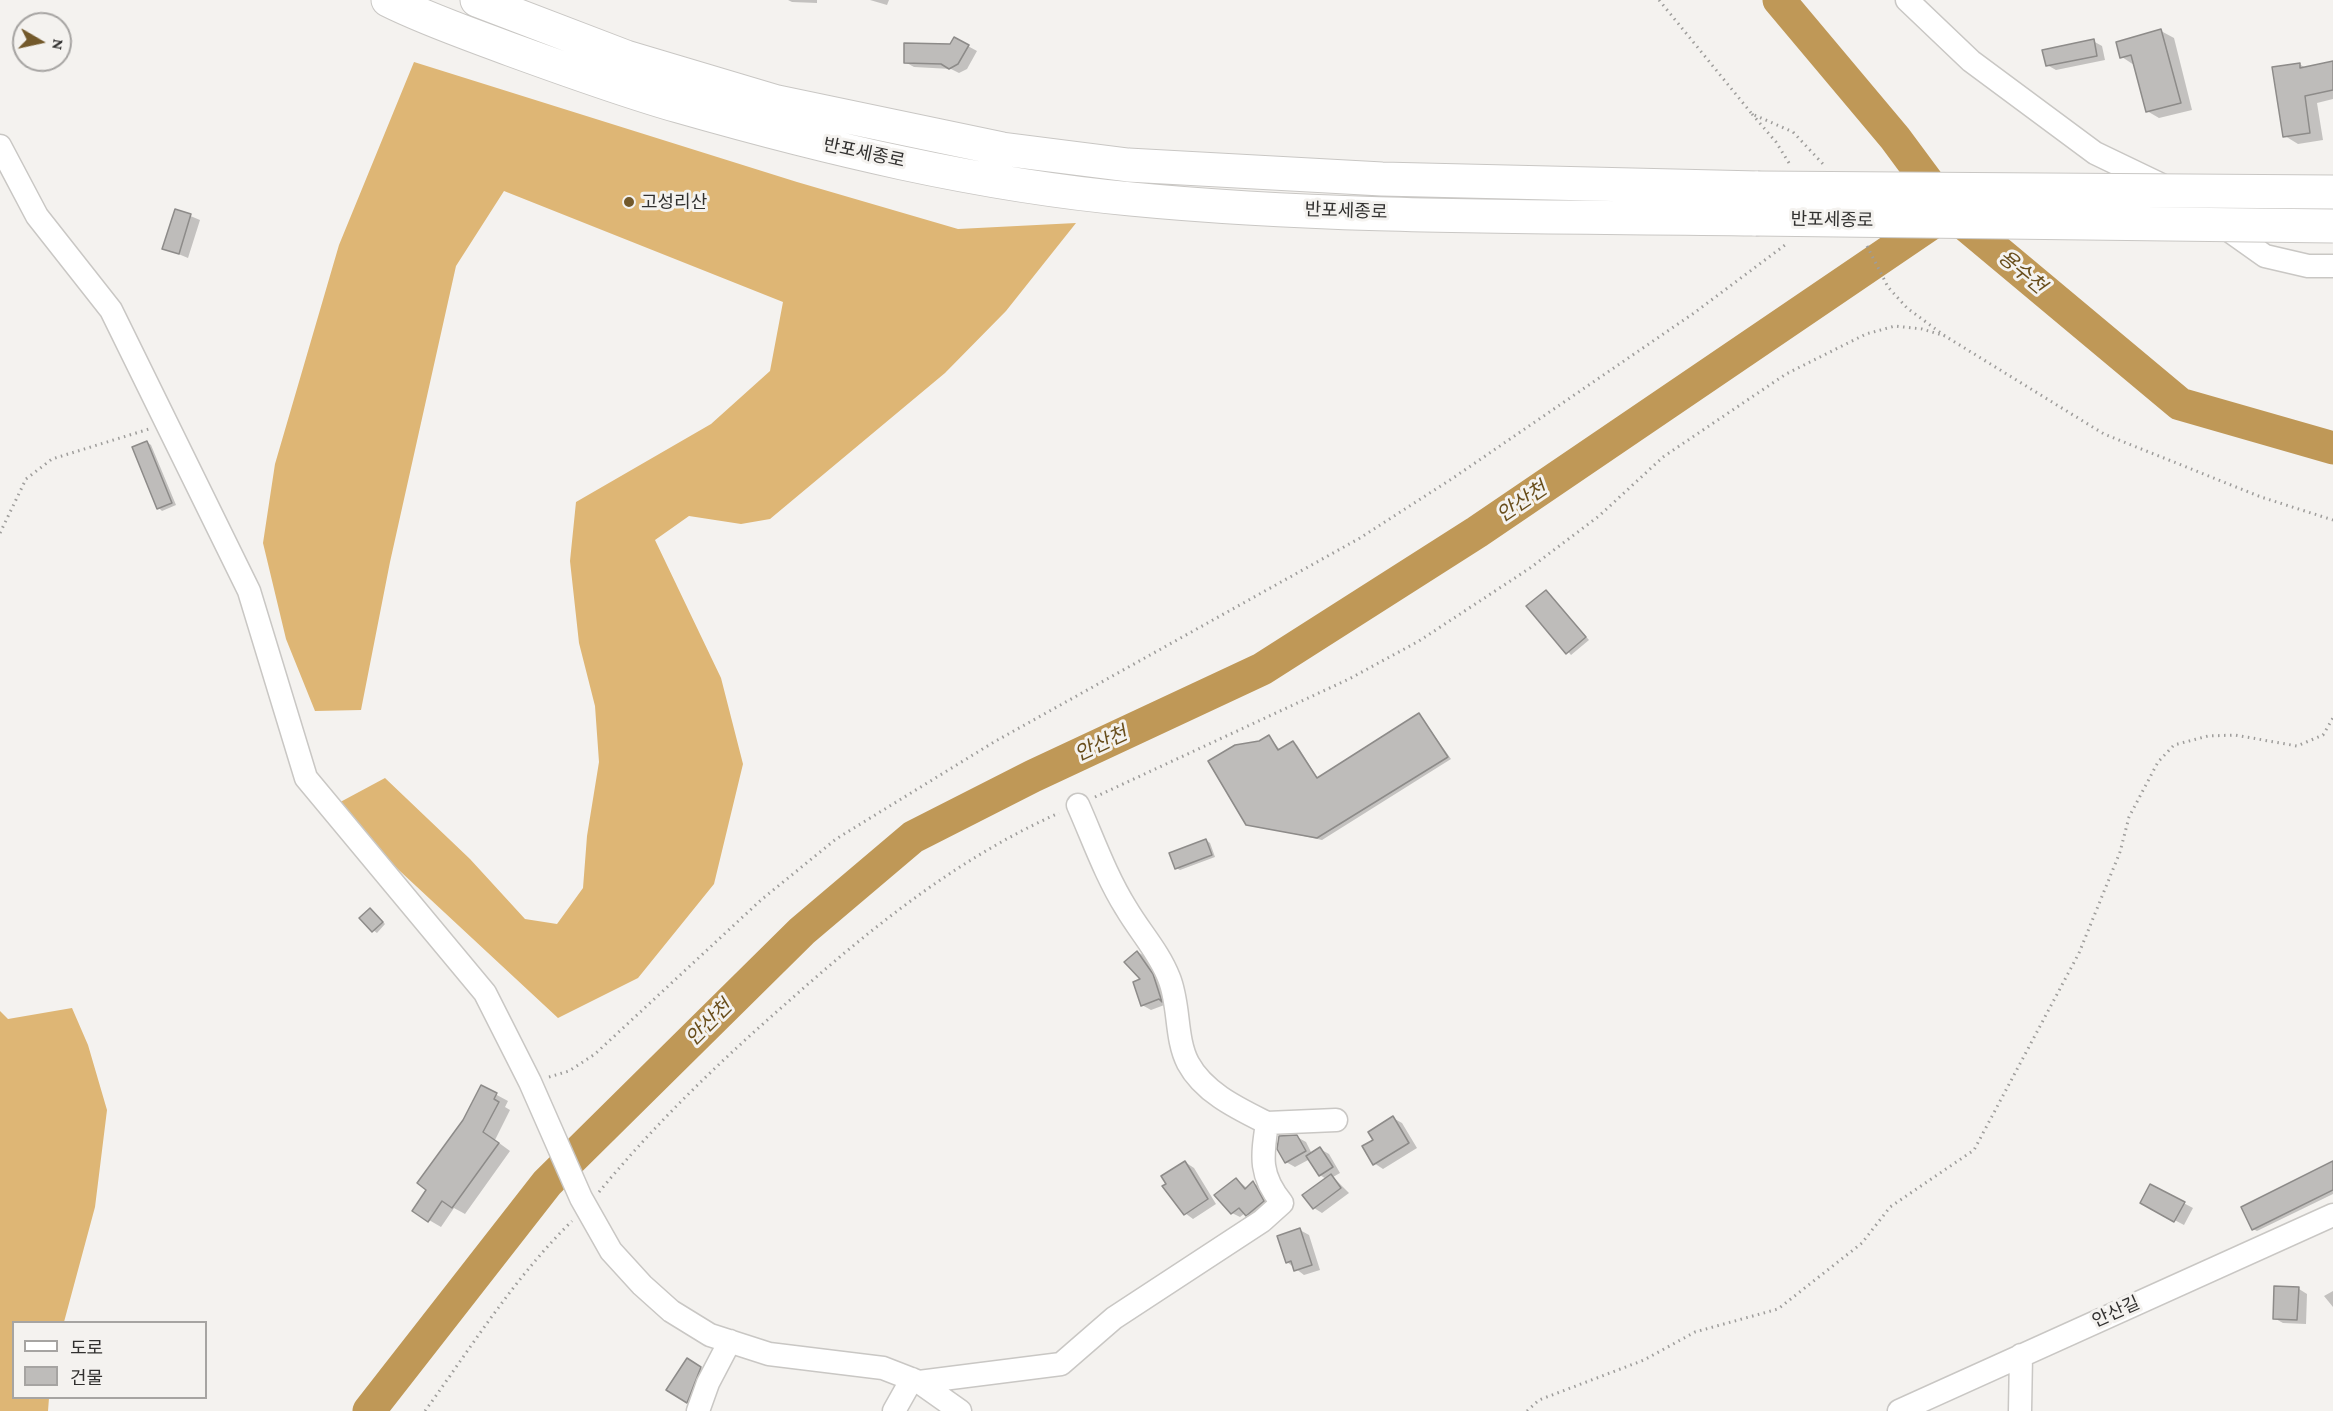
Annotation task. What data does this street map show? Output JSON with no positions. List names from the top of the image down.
{
  "streets": {
    "highway": ["반포세종로"],
    "street": ["안산길"]
  },
  "water": ["용수천", "안산천"],
  "places": ["고성리산"],
  "legend": ["도로", "건물"],
  "north": "right"
}
